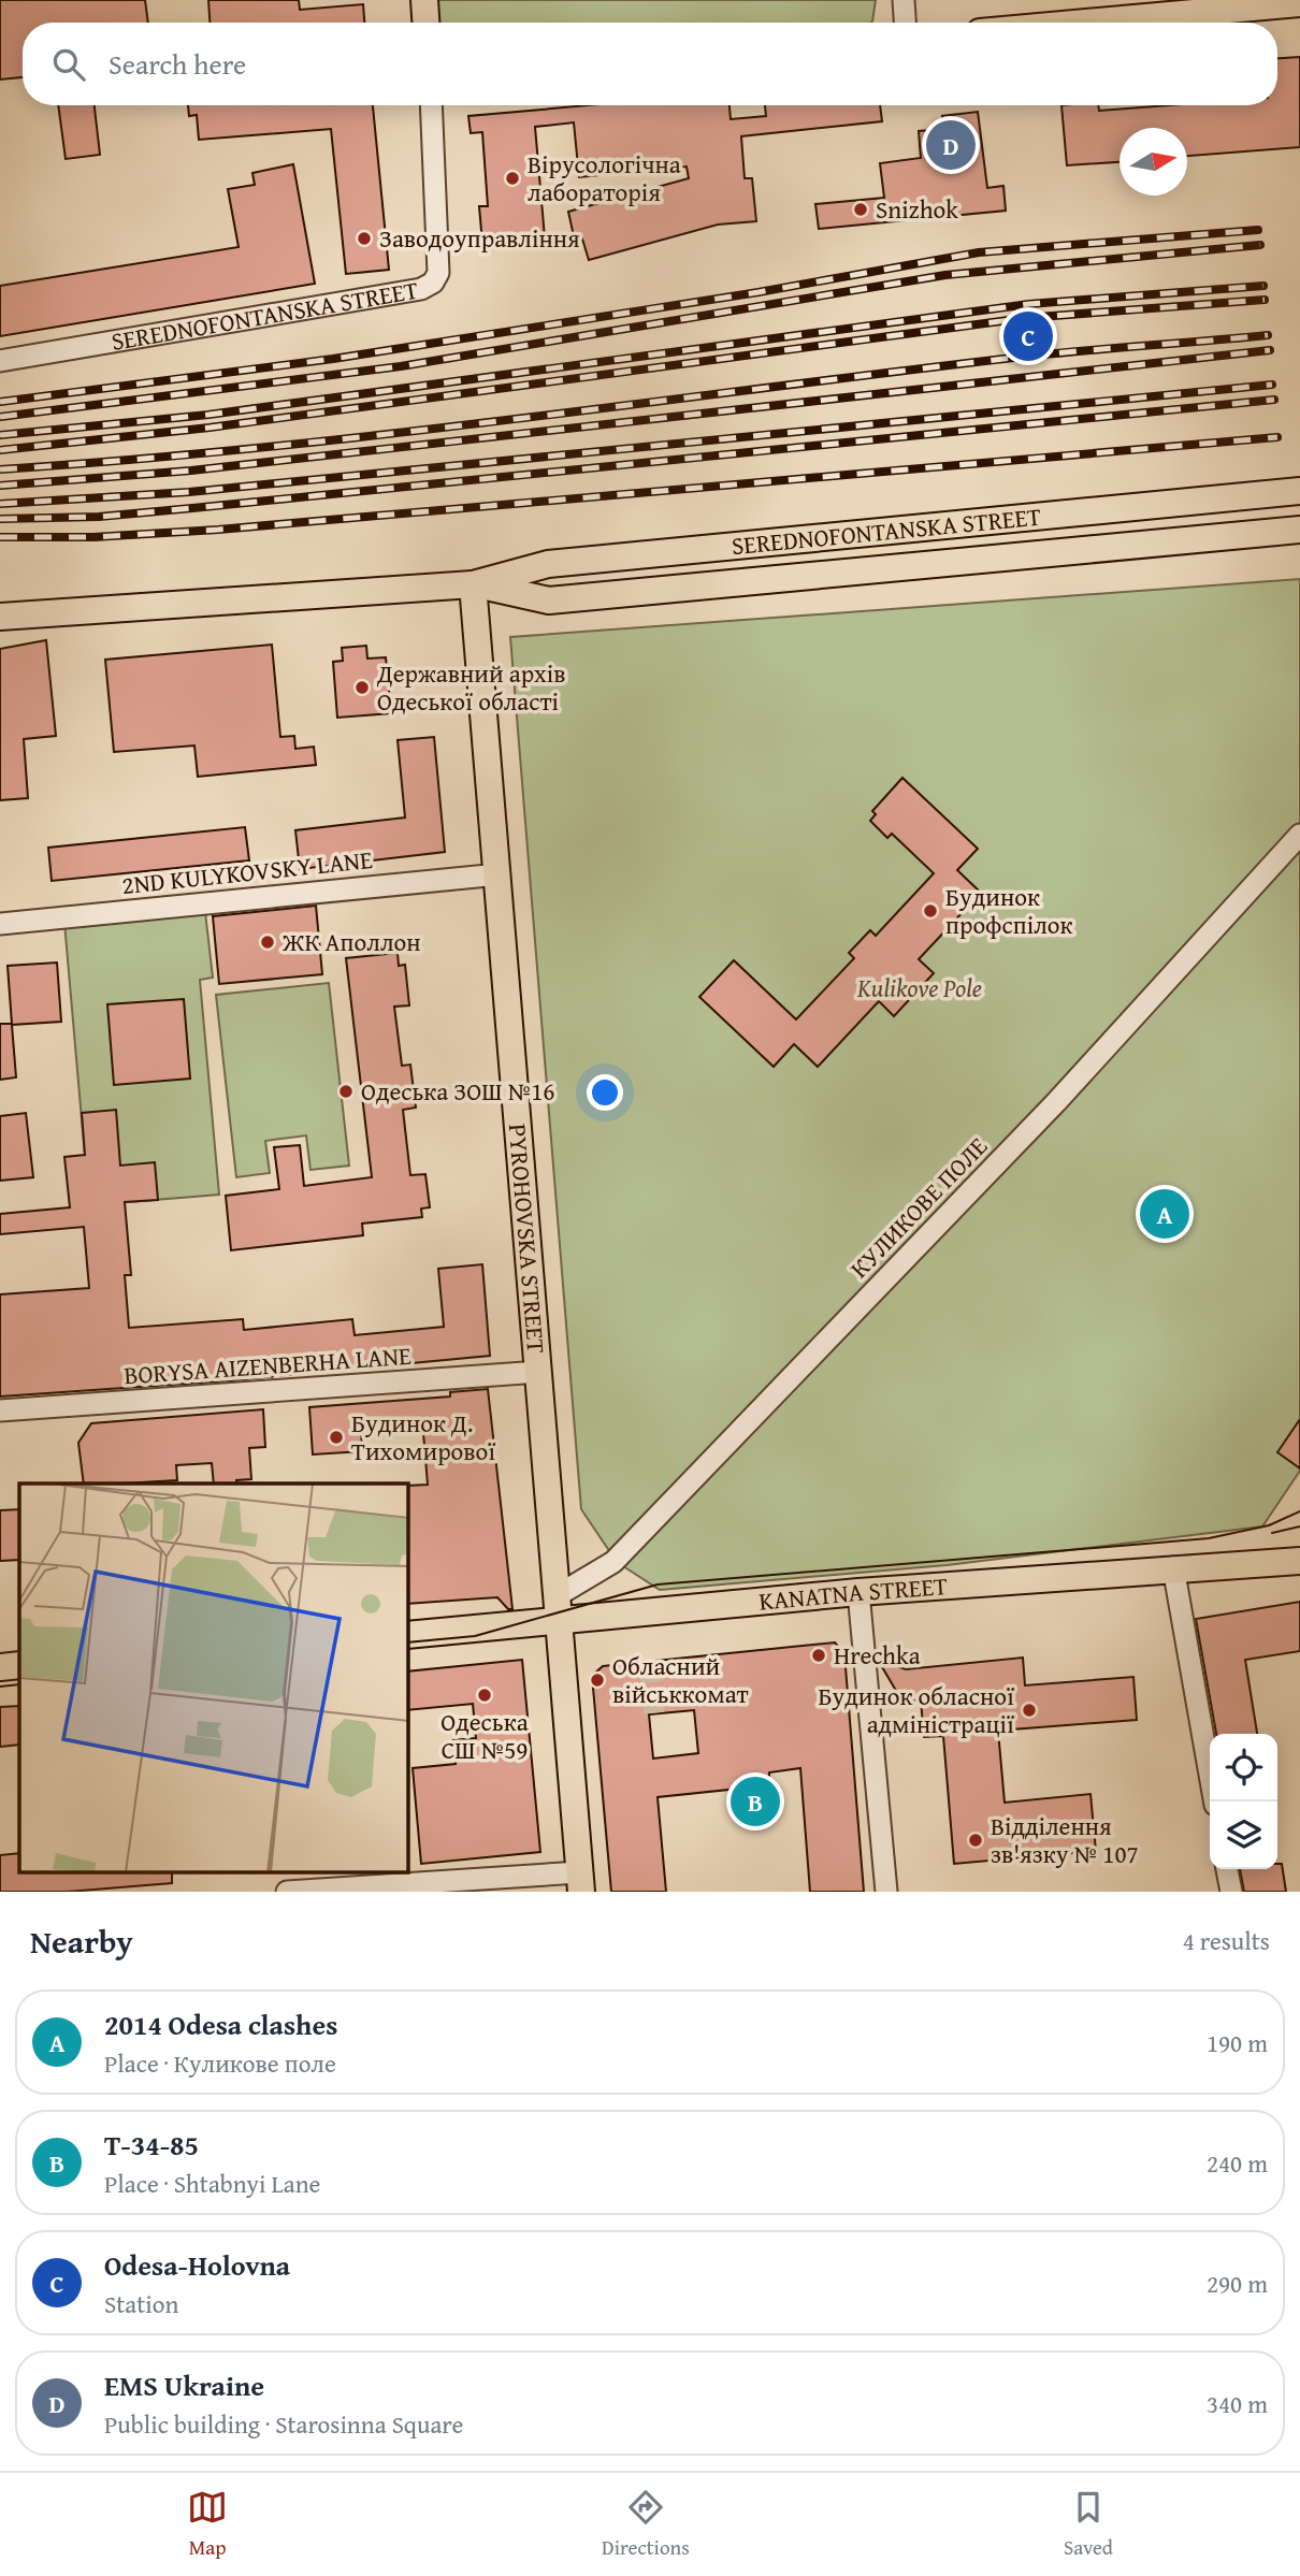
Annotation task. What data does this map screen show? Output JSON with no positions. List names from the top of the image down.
{
  "streets": {
    "main road": ["SEREDNOFONTANSKA STREET", "PYROHOVSKA STREET", "KANATNA STREET"],
    "street": ["2ND KULYKOVSKY LANE", "КУЛИКОВЕ ПОЛЕ", "BORYSA AIZENBERHA LANE"]
  },
  "crossings": [
    ["SEREDNOFONTANSKA STREET", "PYROHOVSKA STREET"],
    ["2ND KULYKOVSKY LANE", "PYROHOVSKA STREET"],
    ["КУЛИКОВЕ ПОЛЕ", "PYROHOVSKA STREET"],
    ["КУЛИКОВЕ ПОЛЕ", "KANATNA STREET"],
    ["PYROHOVSKA STREET", "BORYSA AIZENBERHA LANE"],
    ["PYROHOVSKA STREET", "KANATNA STREET"]
  ],
  "parks": ["Kulikove Pole"],
  "places": [
    "Вірусологічна лабораторія",
    "Snizhok",
    "Заводоуправління",
    "Державний архів Одеської області",
    "Будинок профспілок",
    "ЖК Аполлон",
    "Одеська ЗОШ №16",
    "Будинок Д. Тихомирової",
    "Hrechka",
    "Обласний військкомат",
    "Одеська CШ №59",
    "Будинок обласної адміністрації",
    "Відділення зв'язку № 107"
  ],
  "north": "right",
  "page": {
    "search": "Search here",
    "pins": [
      "D",
      "C",
      "A",
      "B"
    ],
    "heading": ["Nearby", "4 results"],
    "list": [
      {
        "mark": "A",
        "name": "2014 Odesa clashes",
        "note": "Place · Куликове поле",
        "value": "190 m"
      },
      {
        "mark": "B",
        "name": "Т-34-85",
        "note": "Place · Shtabnyi Lane",
        "value": "240 m"
      },
      {
        "mark": "C",
        "name": "Odesa-Holovna",
        "note": "Station",
        "value": "290 m"
      },
      {
        "mark": "D",
        "name": "EMS Ukraine",
        "note": "Public building · Starosinna Square",
        "value": "340 m"
      }
    ],
    "nav": ["Map", "Directions", "Saved"]
  }
}
